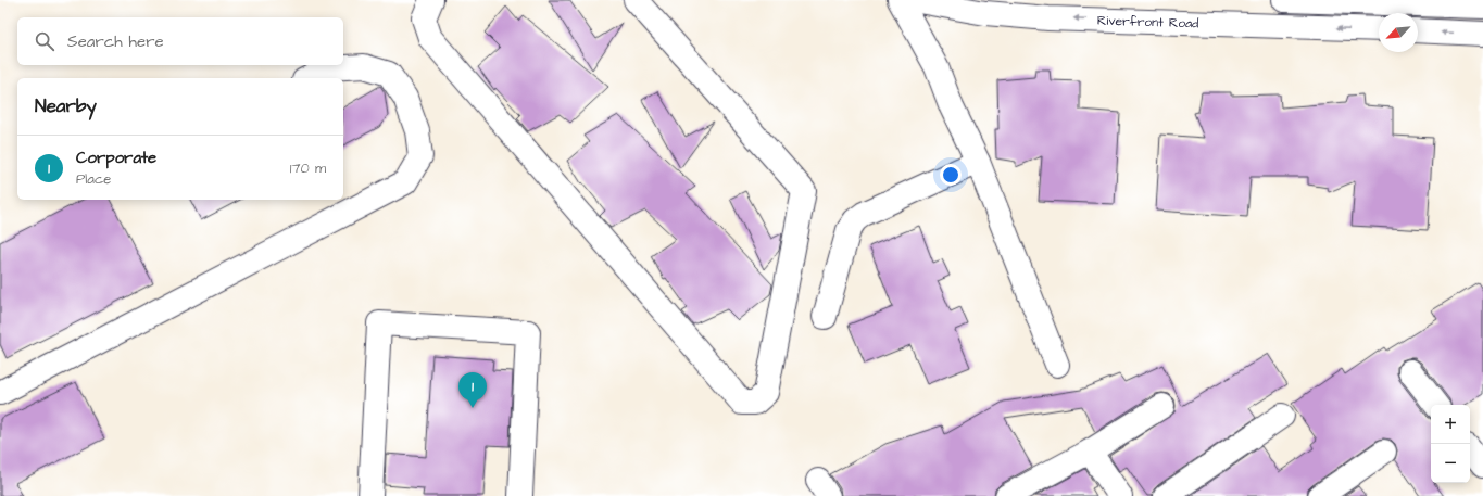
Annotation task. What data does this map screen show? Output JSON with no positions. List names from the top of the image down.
{
  "streets": {
    "street": ["Riverfront Road"]
  },
  "one_way": ["Riverfront Road"],
  "north": "bottom left",
  "page": {
    "search": "Search here",
    "heading": "Nearby",
    "list": [
      {
        "mark": "1",
        "name": "Corporate",
        "note": "Place",
        "value": "170 m"
      }
    ],
    "pins": "1",
    "map_buttons": ["+", "−"]
  }
}
